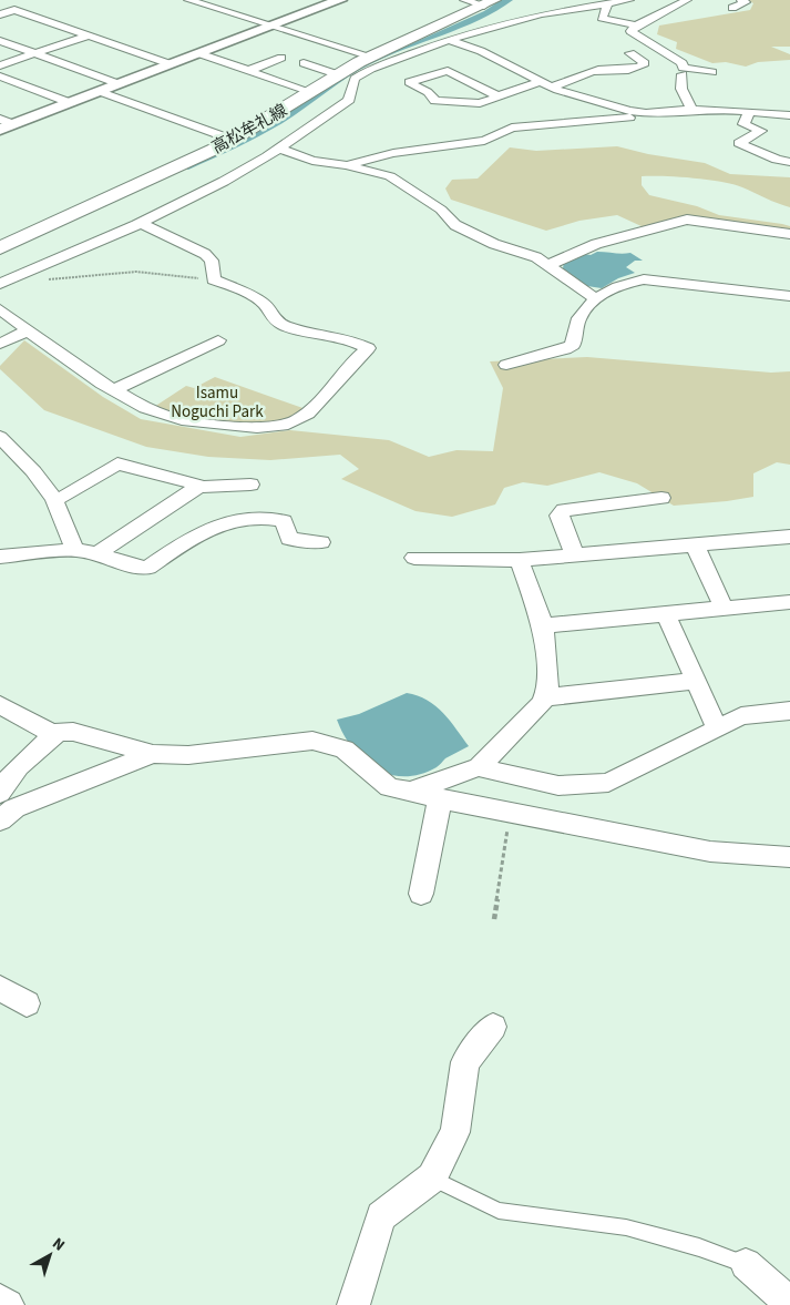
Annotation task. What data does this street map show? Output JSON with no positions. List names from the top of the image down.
{
  "streets": {
    "main road": ["高松牟礼線"]
  },
  "parks": ["Isamu Noguchi Park"],
  "north": "top right"
}
